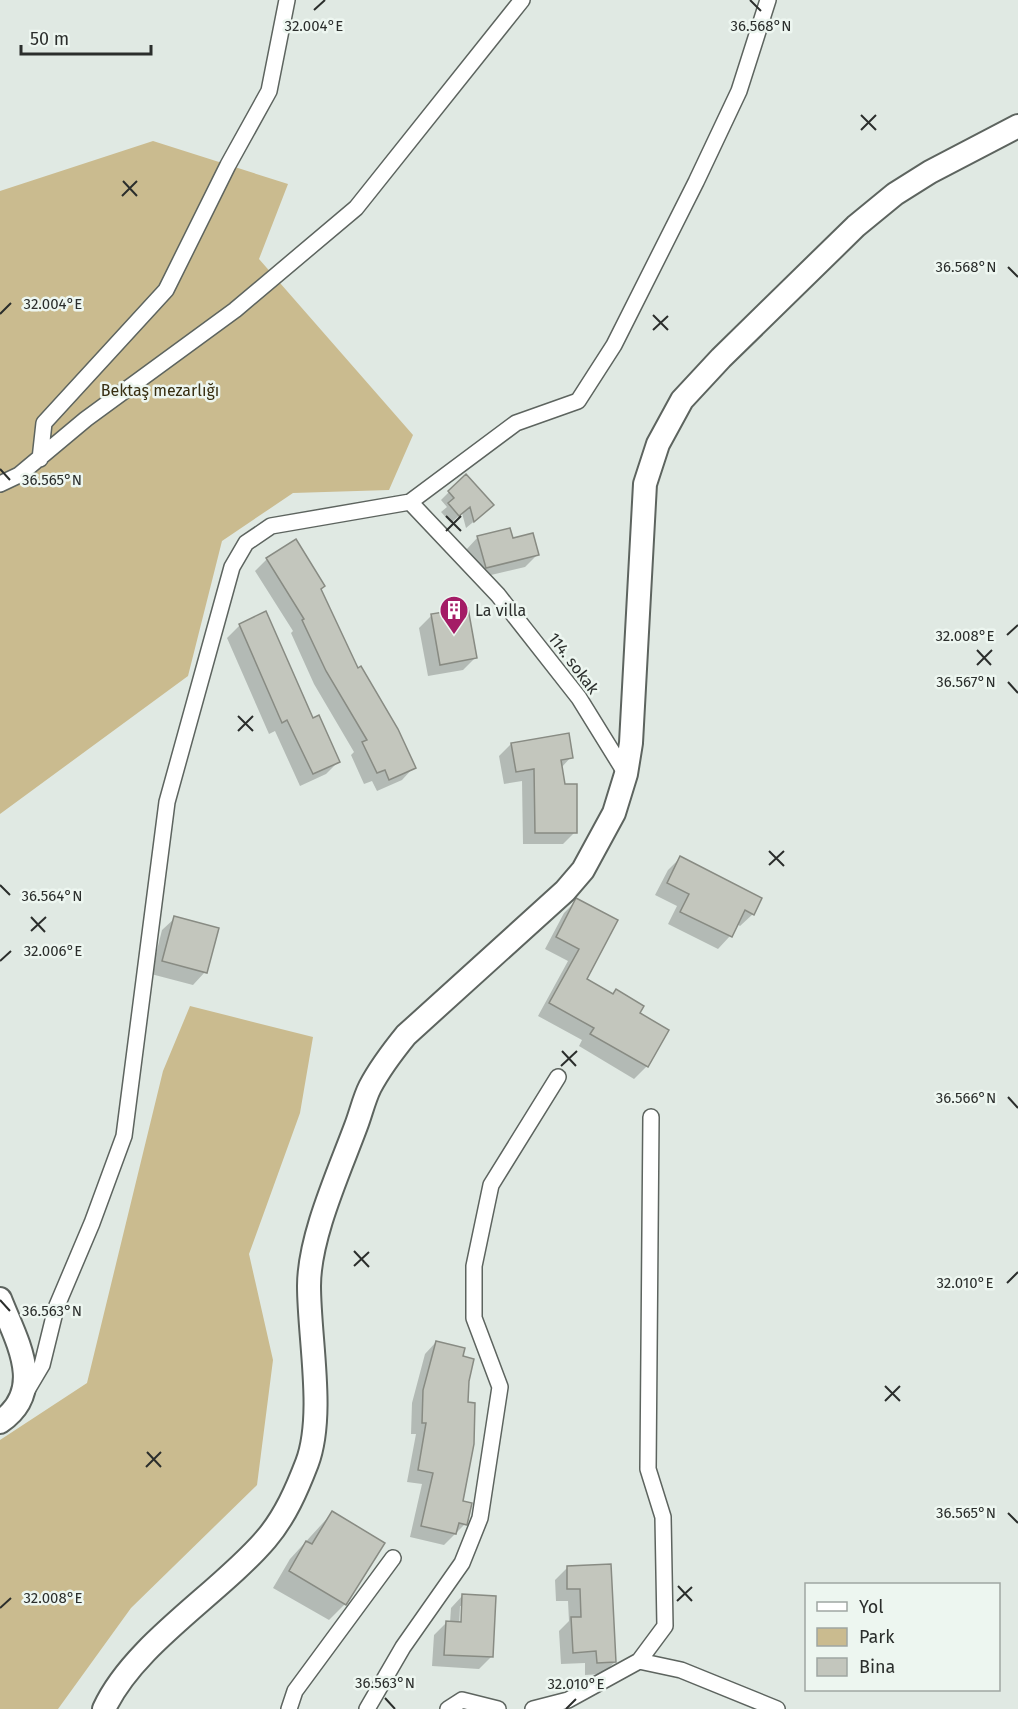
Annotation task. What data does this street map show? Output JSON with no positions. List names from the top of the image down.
{
  "streets": {
    "street": ["114. sokak"]
  },
  "parks": ["Bektaş mezarlığı"],
  "places": {
    "building": ["La villa"]
  },
  "legend": ["Yol", "Park", "Bina"],
  "scale_bar": "50 m",
  "coordinates": [
    "32.004°E",
    "36.568°N",
    "36.565°N",
    "32.008°E",
    "36.567°N",
    "36.564°N",
    "32.006°E",
    "36.566°N",
    "32.010°E",
    "36.563°N"
  ]
}
